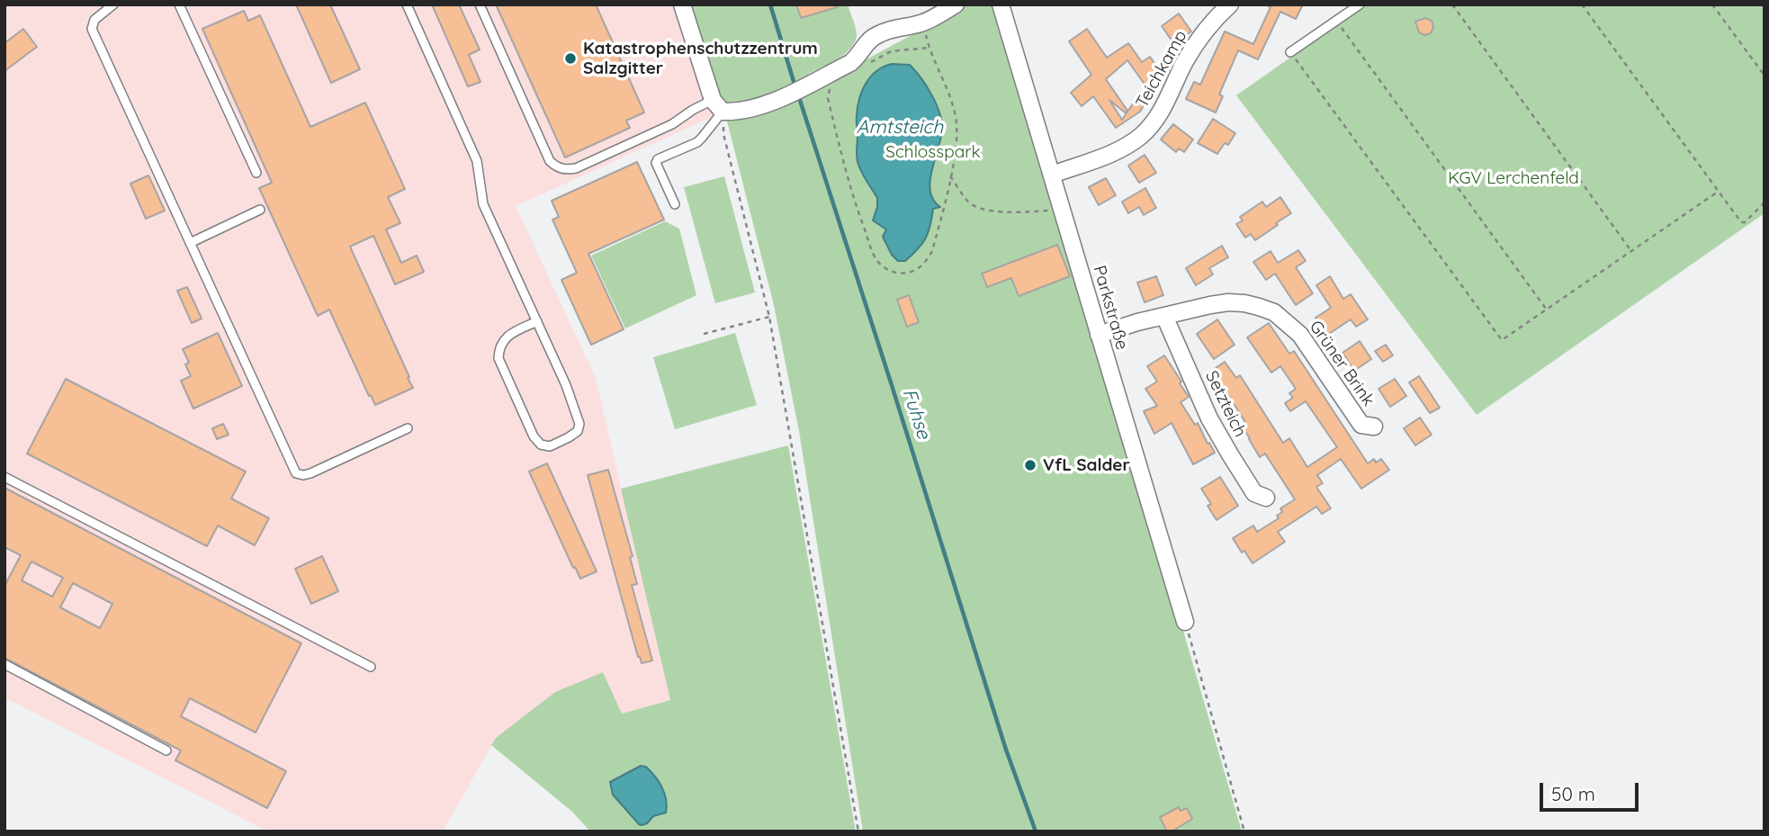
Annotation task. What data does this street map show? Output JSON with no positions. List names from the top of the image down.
{
  "streets": {
    "street": [
      "Teichkamp",
      "Parkstraße",
      "Grüner Brink",
      "Setzteich"
    ]
  },
  "crossings": [
    ["Teichkamp", "Parkstraße"],
    ["Parkstraße", "Grüner Brink"],
    ["Grüner Brink", "Setzteich"]
  ],
  "water": ["Amtsteich", "Fuhse"],
  "parks": ["Schlosspark", "KGV Lerchenfeld"],
  "places": ["Katastrophenschutzzentrum Salzgitter", "VfL Salder"],
  "scale_bar": "50 m"
}
